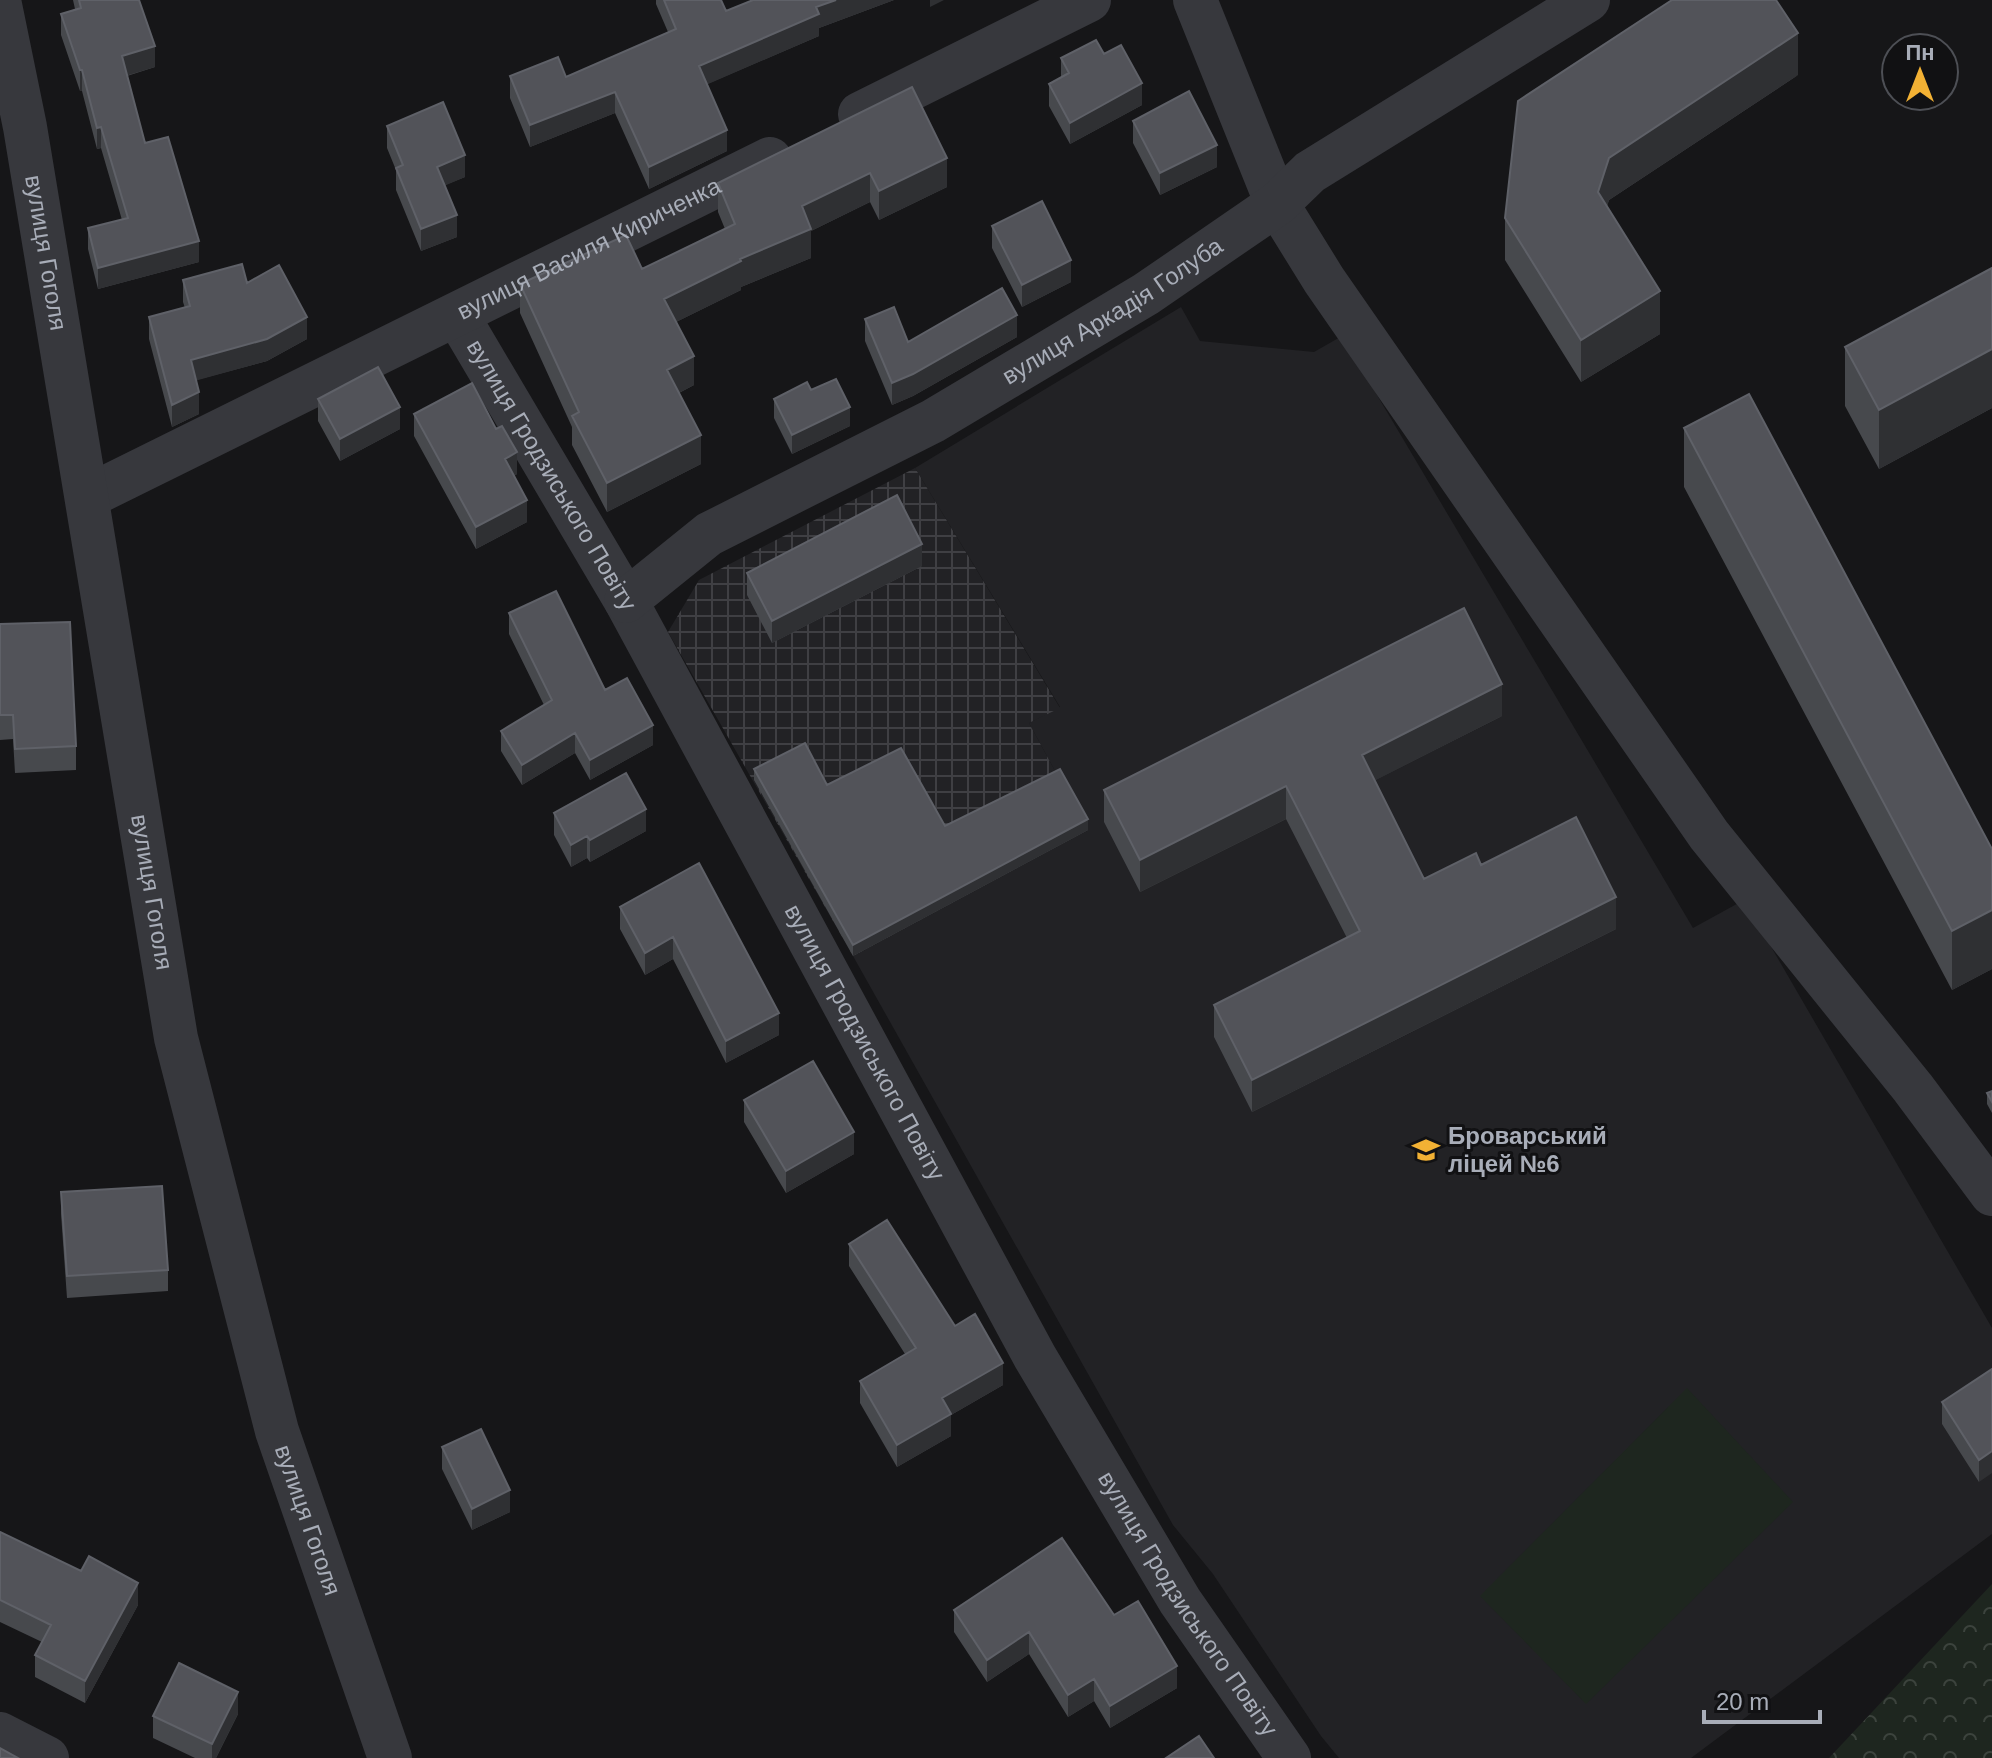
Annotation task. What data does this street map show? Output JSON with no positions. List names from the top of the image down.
{
  "streets": {
    "street": [
      "вулиця Василя Кириченка",
      "вулиця Гоголя",
      "вулиця Аркадія Голуба",
      "вулиця Гродзиського Повіту"
    ]
  },
  "crossings": [
    ["вулиця Василя Кириченка", "вулиця Гоголя"],
    ["вулиця Василя Кириченка", "вулиця Гродзиського Повіту"],
    ["вулиця Аркадія Голуба", "вулиця Гродзиського Повіту"]
  ],
  "places": {
    "school or university": ["Броварський ліцей №6"]
  },
  "scale_bar": "20 m",
  "north": "top"
}
